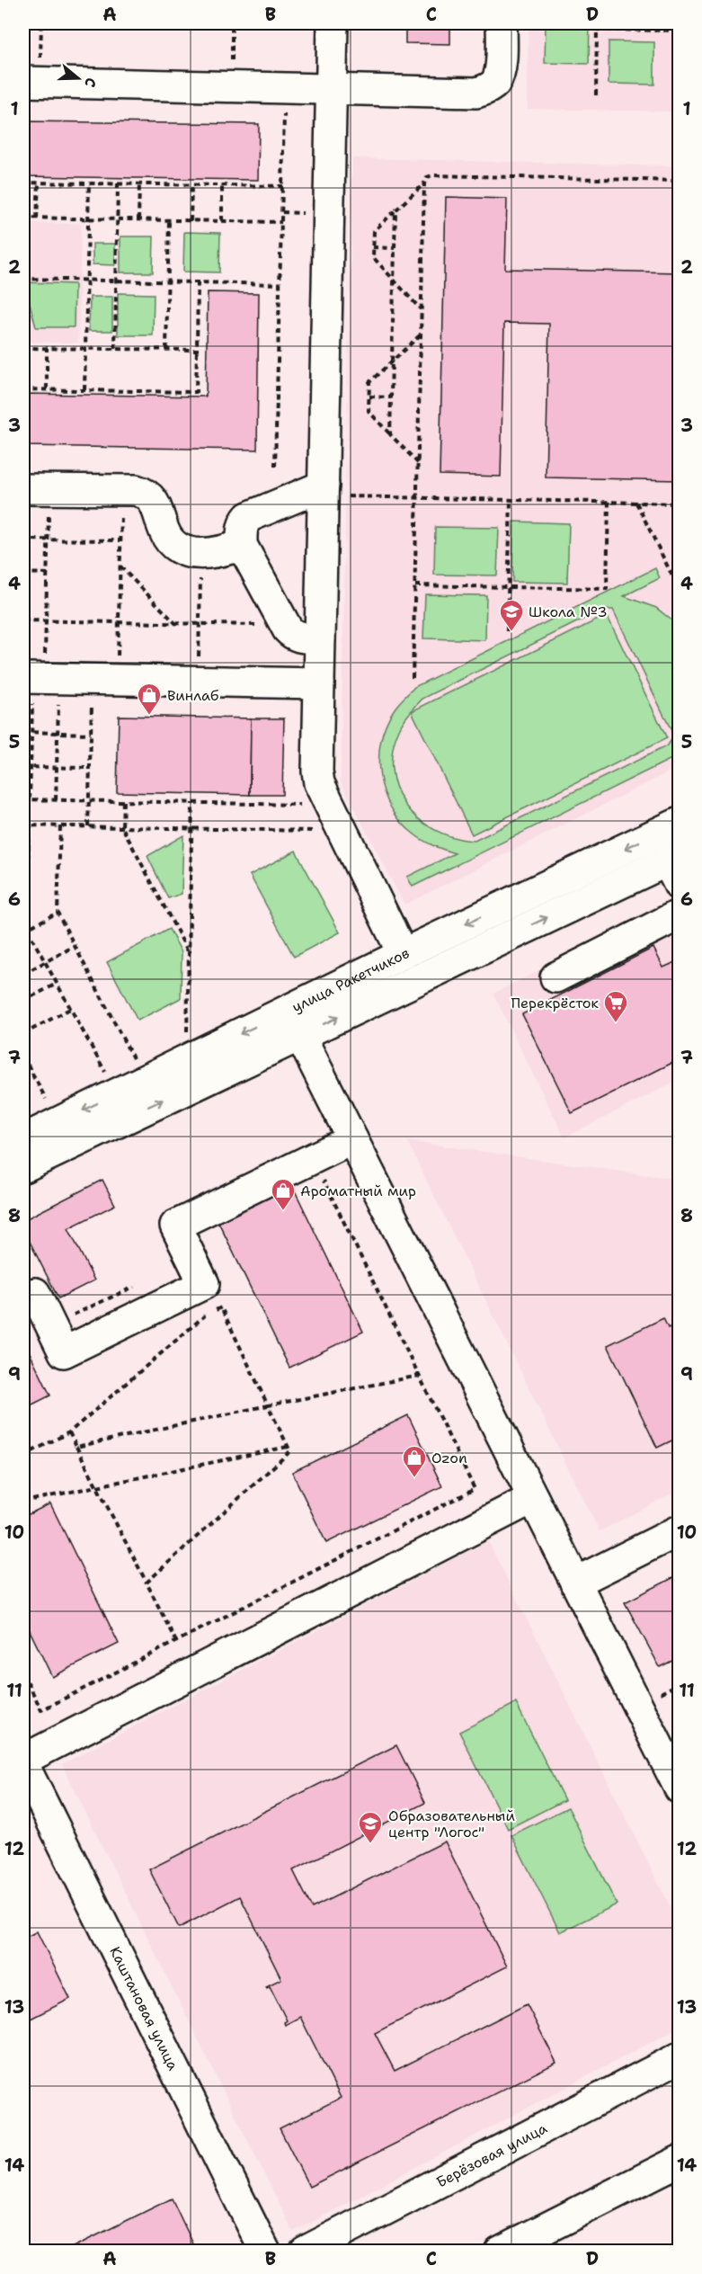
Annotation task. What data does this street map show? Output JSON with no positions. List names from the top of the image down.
{
  "streets": {
    "street": ["улица Ракетчиков", "Каштановая улица", "Берёзовая улица"]
  },
  "places": {
    "school or university": ["Школа №3", "Образовательный центр \"Логос\""],
    "shop": ["Винлаб", "Ароматный мир", "Ozon"],
    "supermarket": ["Перекрёсток"]
  },
  "north": "right",
  "grid": {
    "columns": [
      "A",
      "B",
      "C",
      "D"
    ],
    "rows": [
      "1",
      "2",
      "3",
      "4",
      "5",
      "6",
      "7",
      "8",
      "9",
      "10",
      "11",
      "12",
      "13",
      "14"
    ]
  }
}
